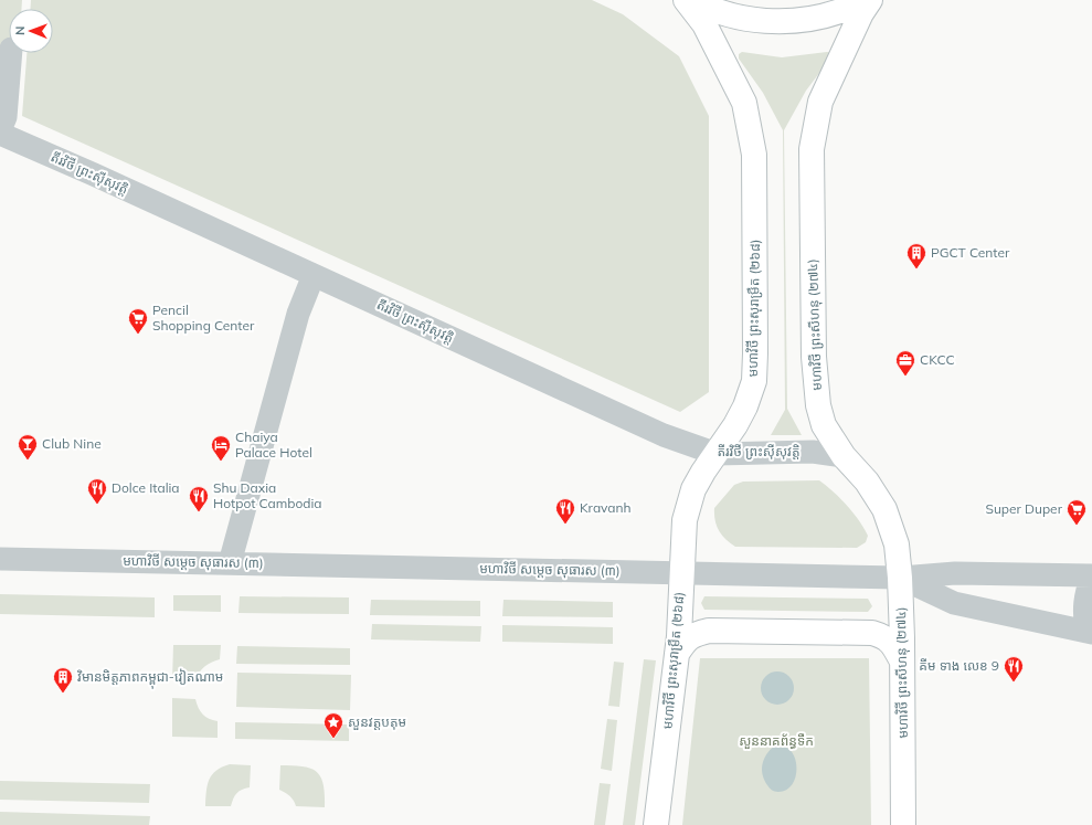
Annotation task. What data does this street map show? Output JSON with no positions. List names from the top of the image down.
{
  "streets": {
    "main road": ["មហាវិថី ព្រះសុរាម្រឹត (២៦៨)", "មហាវិថី ព្រះសីហនុ (២៧៤)"],
    "street": ["តីរវិថី ព្រះស៊ីសុវត្តិ", "មហាវិថី សម្តេច សុធារស (៣)"]
  },
  "crossings": [
    ["តីរវិថី ព្រះស៊ីសុវត្តិ", "មហាវិថី ព្រះសុរាម្រឹត (២៦៨)"],
    ["តីរវិថី ព្រះស៊ីសុវត្តិ", "មហាវិថី ព្រះសីហនុ (២៧៤)"],
    ["មហាវិថី ព្រះសុរាម្រឹត (២៦៨)", "មហាវិថី សម្តេច សុធារស (៣)"],
    ["មហាវិថី ព្រះសីហនុ (២៧៤)", "មហាវិថី សម្តេច សុធារស (៣)"]
  ],
  "parks": ["សួននាគព័ន្ធទឹក"],
  "places": {
    "building": ["PGCT Center", "វិមានមិត្តភាពកម្ពុជា-វៀតណាម"],
    "supermarket": ["Pencil Shopping Center", "Super Duper"],
    "office": ["CKCC"],
    "bar": ["Club Nine"],
    "hotel": ["Chaiya Palace Hotel"],
    "restaurant": [
      "Dolce Italia",
      "Shu Daxia Hotpot Cambodia",
      "Kravanh",
      "គីម ទាង លេខ 9"
    ],
    "place": ["សួនវត្តបតុម"]
  },
  "north": "left"
}
